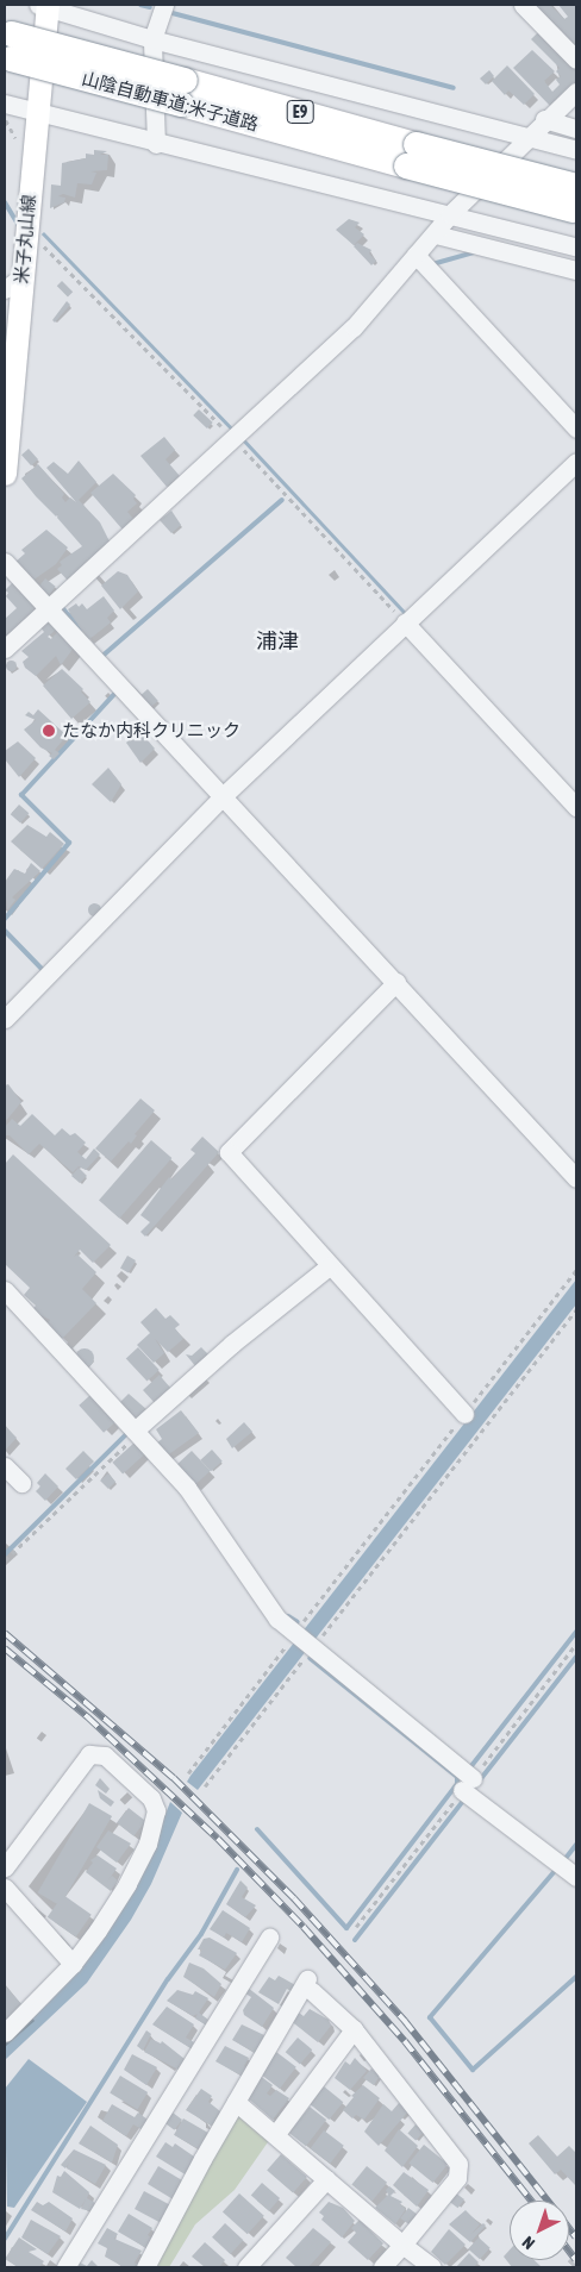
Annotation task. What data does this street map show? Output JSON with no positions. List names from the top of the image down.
{
  "streets": {
    "highway": ["山陰自動車道;米子道路", "E9"],
    "main road": ["米子丸山線"]
  },
  "districts": ["浦津"],
  "places": ["たなか内科クリニック"],
  "north": "bottom left"
}
